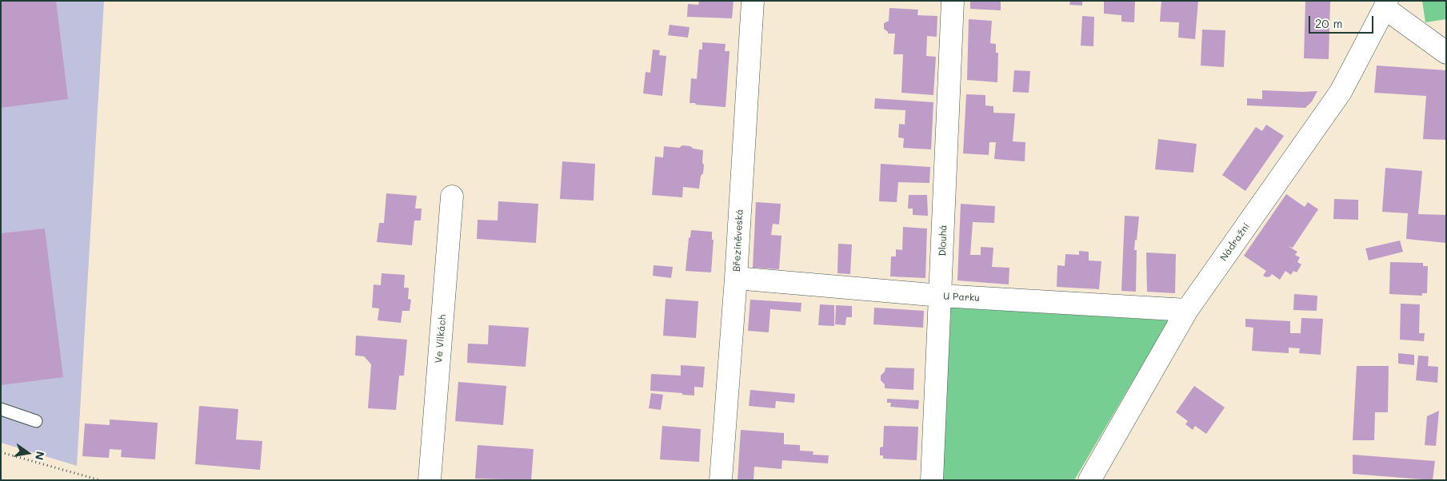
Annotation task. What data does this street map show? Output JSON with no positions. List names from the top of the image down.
{
  "streets": {
    "street": [
      "Březiněveská",
      "Dlouhá",
      "Nádražní",
      "U Parku",
      "Ve Vilkách"
    ]
  },
  "crossings": [
    ["Březiněveská", "U Parku"],
    ["Dlouhá", "U Parku"],
    ["Nádražní", "U Parku"]
  ],
  "scale_bar": "20 m",
  "north": "right"
}
